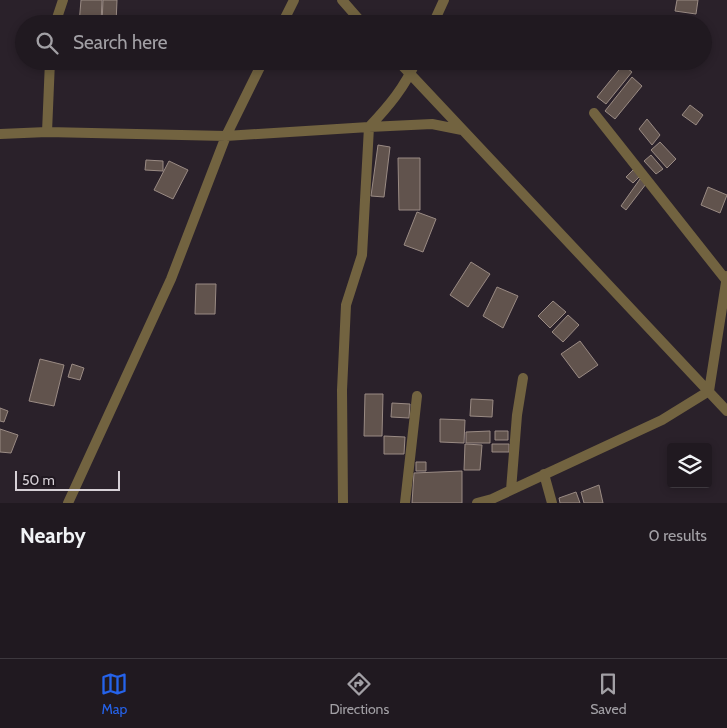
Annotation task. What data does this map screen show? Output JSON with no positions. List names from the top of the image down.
{
  "scale_bar": "50 m",
  "page": {
    "search": "Search here",
    "scale": "50 m",
    "heading": ["Nearby", "0 results"],
    "nav": ["Map", "Directions", "Saved"]
  }
}
